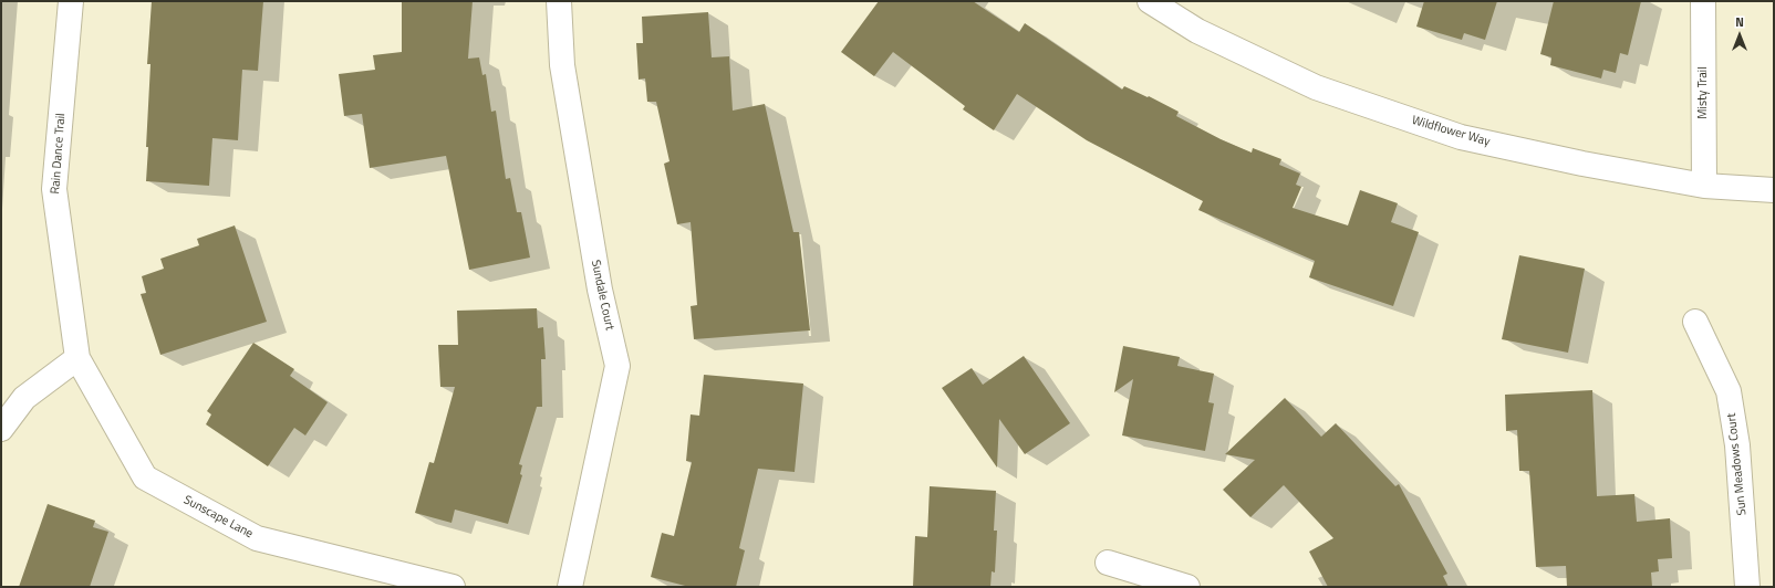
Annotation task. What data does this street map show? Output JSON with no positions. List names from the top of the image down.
{
  "streets": {
    "street": [
      "Misty Trail",
      "Wildflower Way",
      "Rain Dance Trail",
      "Sundale Court",
      "Sun Meadows Court",
      "Sunscape Lane"
    ]
  },
  "crossings": [
    ["Misty Trail", "Wildflower Way"],
    ["Rain Dance Trail", "Sunscape Lane"]
  ],
  "north": "top"
}
